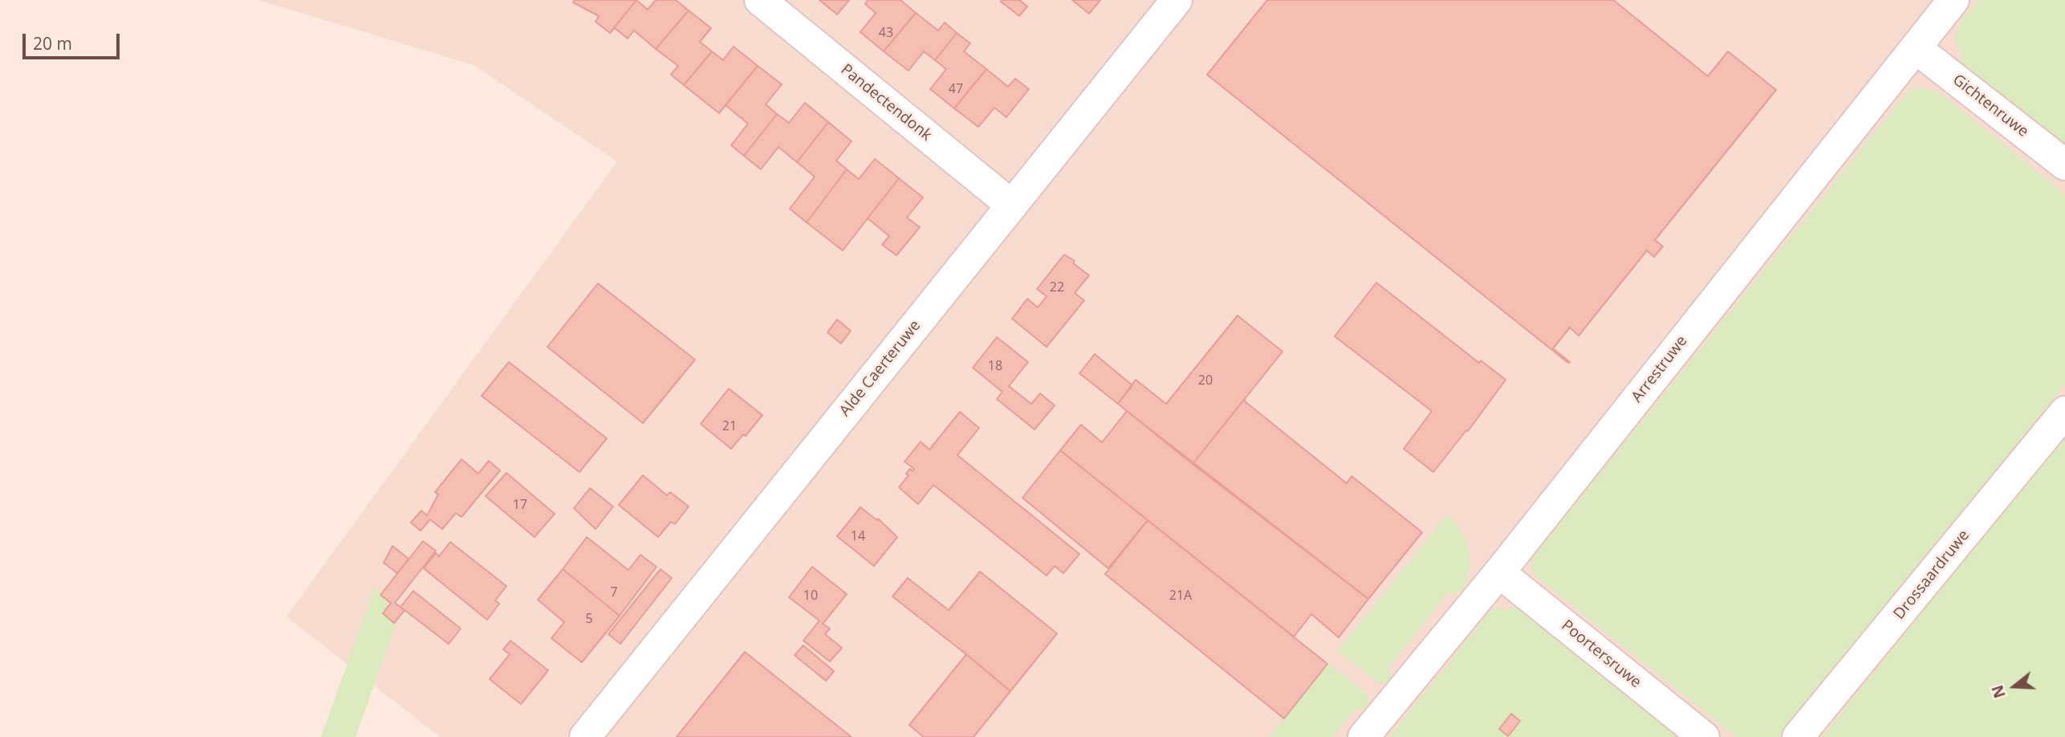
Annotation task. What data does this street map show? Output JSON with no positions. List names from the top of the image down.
{
  "streets": {
    "street": [
      "Pandectendonk",
      "Gichtenruwe",
      "Alde Caerteruwe",
      "Arrestruwe",
      "Drossaardruwe",
      "Poortersruwe"
    ]
  },
  "crossings": [
    ["Pandectendonk", "Alde Caerteruwe"],
    ["Gichtenruwe", "Arrestruwe"],
    ["Arrestruwe", "Poortersruwe"]
  ],
  "house_numbers": [
    "43",
    "47",
    "22",
    "18",
    "20",
    "21",
    "17",
    "14",
    "7",
    "10",
    "21A",
    "5"
  ],
  "scale_bar": "20 m",
  "north": "left"
}
